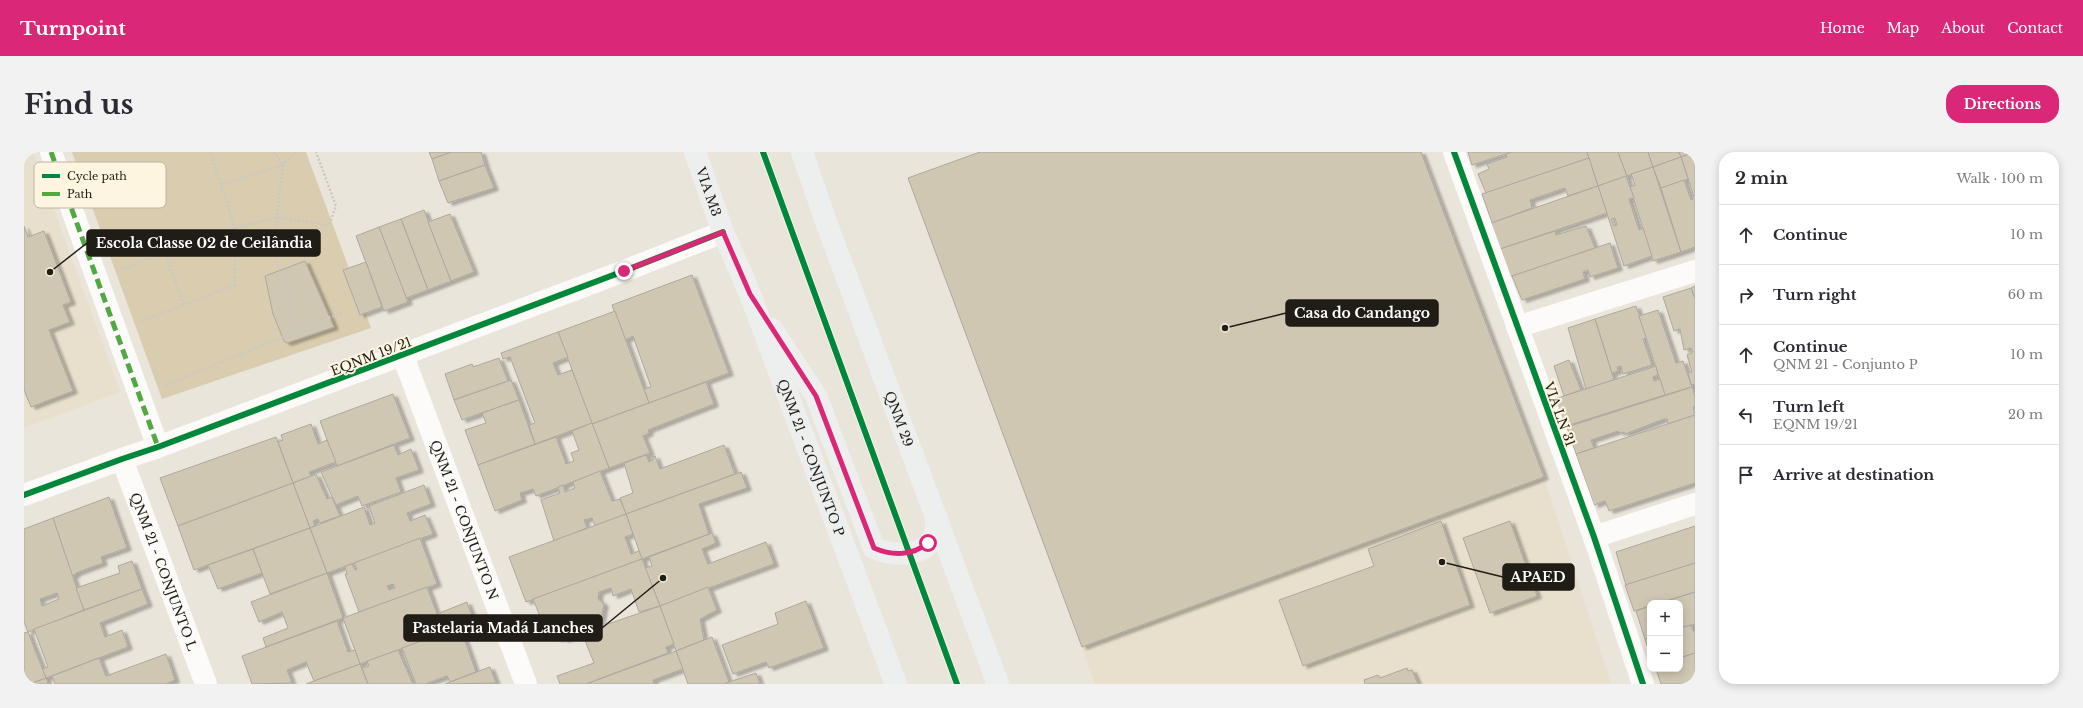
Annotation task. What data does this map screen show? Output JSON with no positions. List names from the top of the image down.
{
  "streets": {
    "main road": ["VIA M3", "QNM 29", "QNM 21 - CONJUNTO P"],
    "street": [
      "EQNM 19/21",
      "VIA LN 31",
      "QNM 21 - CONJUNTO N",
      "QNM 21 - CONJUNTO L"
    ]
  },
  "crossings": [
    ["VIA M3", "EQNM 19/21"],
    ["VIA M3", "QNM 21 - CONJUNTO P"],
    ["EQNM 19/21", "QNM 21 - CONJUNTO P"],
    ["EQNM 19/21", "QNM 21 - CONJUNTO N"],
    ["EQNM 19/21", "QNM 21 - CONJUNTO L"]
  ],
  "places": [
    "Escola Classe 02 de Ceilândia",
    "Casa do Candango",
    "APAED",
    "Pastelaria Madá Lanches"
  ],
  "legend": ["Cycle path", "Path"],
  "page": {
    "header": "Turnpoint",
    "nav": [
      "Home",
      "Map",
      "About",
      "Contact"
    ],
    "buttons": "Directions",
    "title": "Find us",
    "heading": ["2 min", "Walk · 100 m"],
    "list": [
      ["Continue", "10 m"],
      ["Turn right", "60 m"],
      ["Continue", "QNM 21 - Conjunto P", "10 m"],
      ["Turn left", "EQNM 19/21", "20 m"],
      "Arrive at destination"
    ],
    "map_buttons": ["+", "−"]
  }
}
